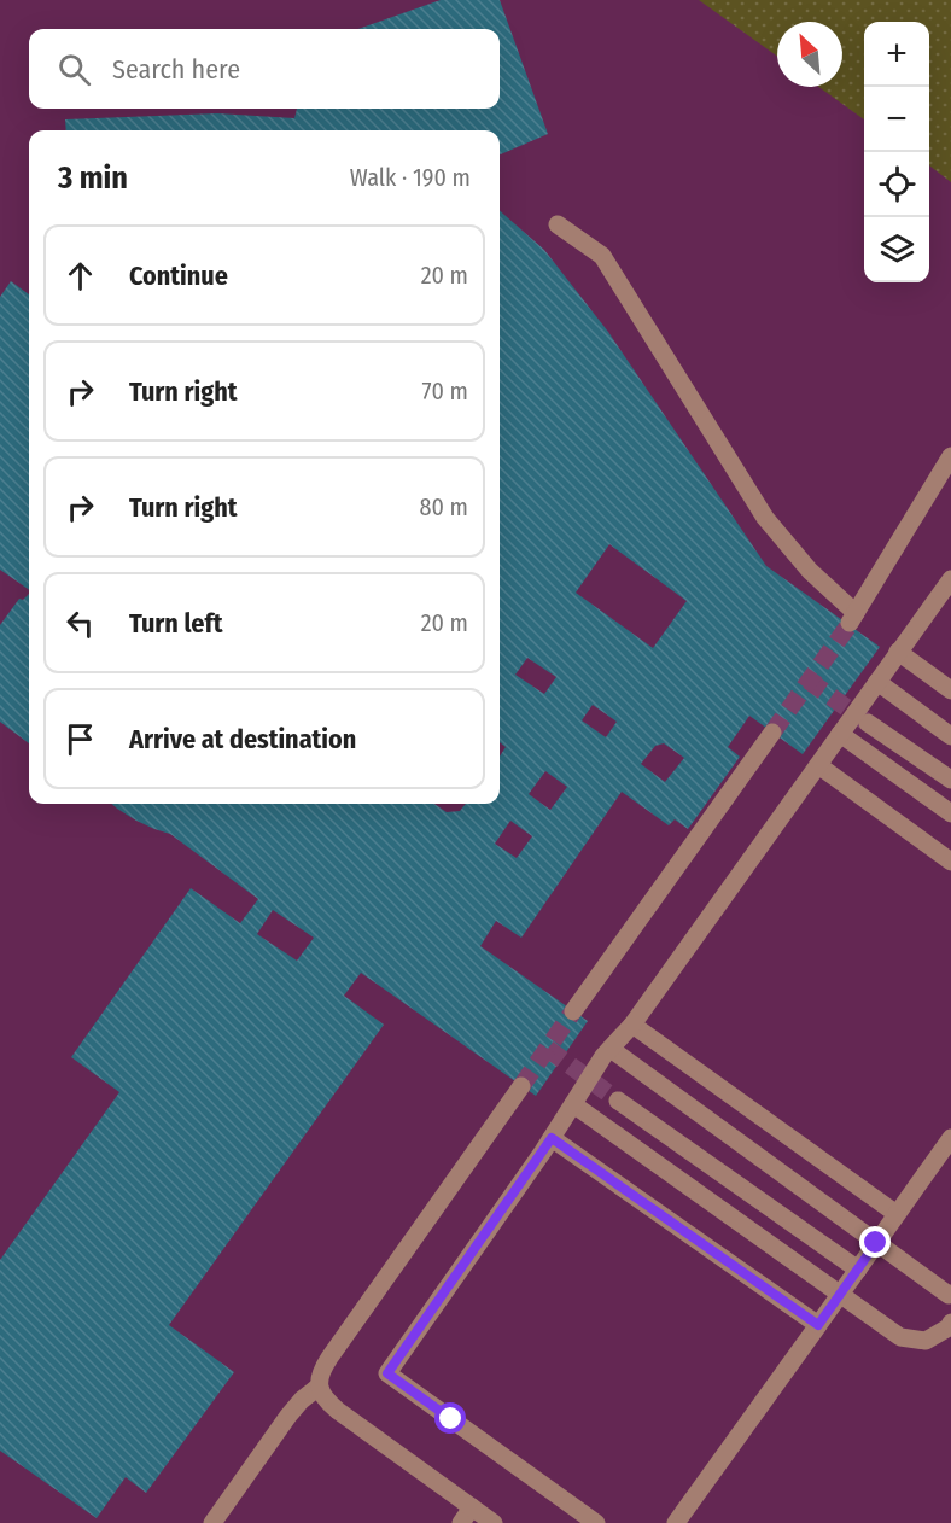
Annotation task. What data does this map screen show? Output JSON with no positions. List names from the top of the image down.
{
  "north": "top left",
  "page": {
    "map_buttons": ["+", "−"],
    "search": "Search here",
    "heading": ["3 min", "Walk · 190 m"],
    "list": [
      ["Continue", "20 m"],
      ["Turn right", "70 m"],
      ["Turn right", "80 m"],
      ["Turn left", "20 m"],
      "Arrive at destination"
    ]
  }
}
